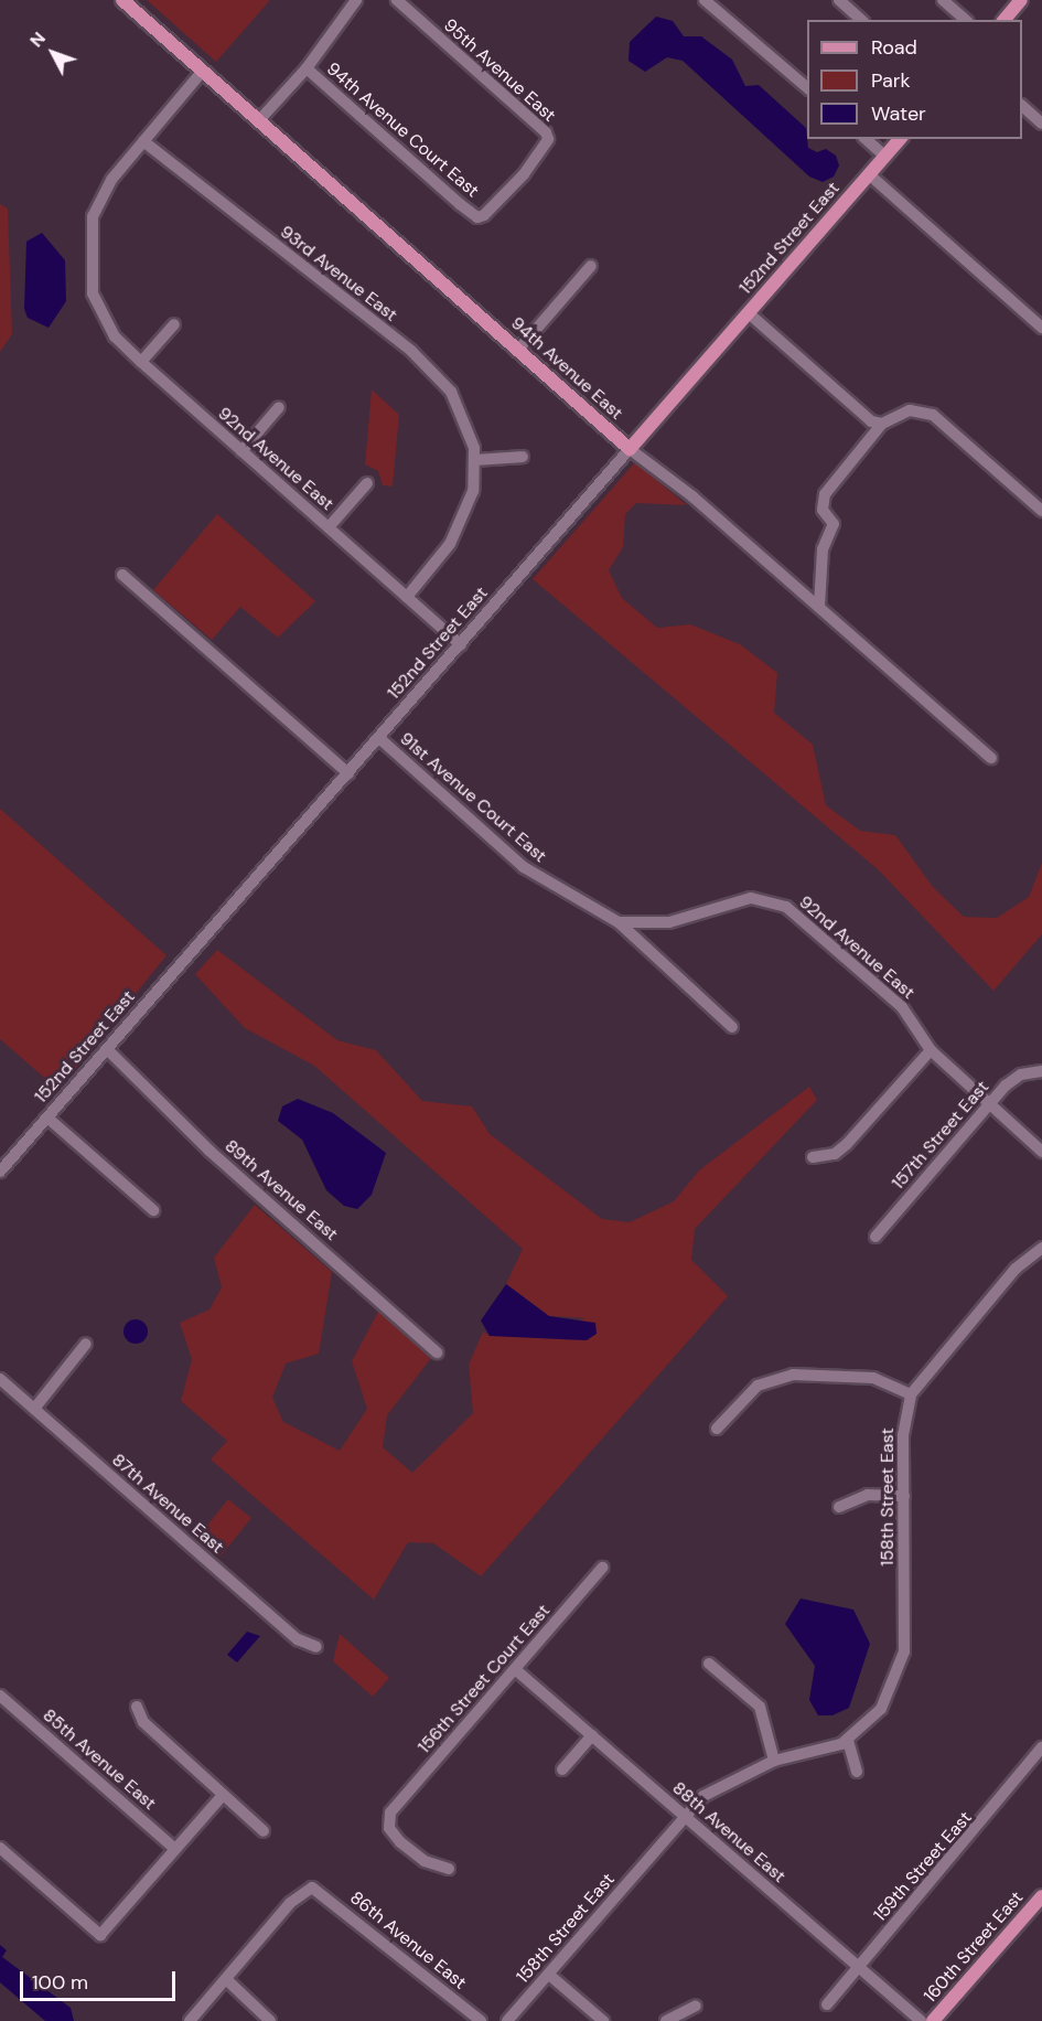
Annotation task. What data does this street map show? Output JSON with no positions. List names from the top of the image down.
{
  "streets": {
    "main road": ["152nd Street East", "94th Avenue East", "160th Street East"],
    "street": [
      "95th Avenue East",
      "94th Avenue Court East",
      "93rd Avenue East",
      "92nd Avenue East",
      "91st Avenue Court East",
      "157th Street East",
      "89th Avenue East",
      "158th Street East",
      "87th Avenue East",
      "156th Street Court East",
      "85th Avenue East",
      "88th Avenue East",
      "159th Street East",
      "86th Avenue East"
    ]
  },
  "crossings": [
    ["95th Avenue East", "94th Avenue Court East"],
    ["152nd Street East", "94th Avenue East"],
    ["152nd Street East", "92nd Avenue East"],
    ["152nd Street East", "91st Avenue Court East"],
    ["152nd Street East", "89th Avenue East"],
    ["93rd Avenue East", "92nd Avenue East"],
    ["92nd Avenue East", "91st Avenue Court East"],
    ["92nd Avenue East", "157th Street East"],
    ["158th Street East", "88th Avenue East"],
    ["156th Street Court East", "88th Avenue East"],
    ["88th Avenue East", "159th Street East"]
  ],
  "legend": ["Road", "Park", "Water"],
  "scale_bar": "100 m",
  "north": "top left"
}
